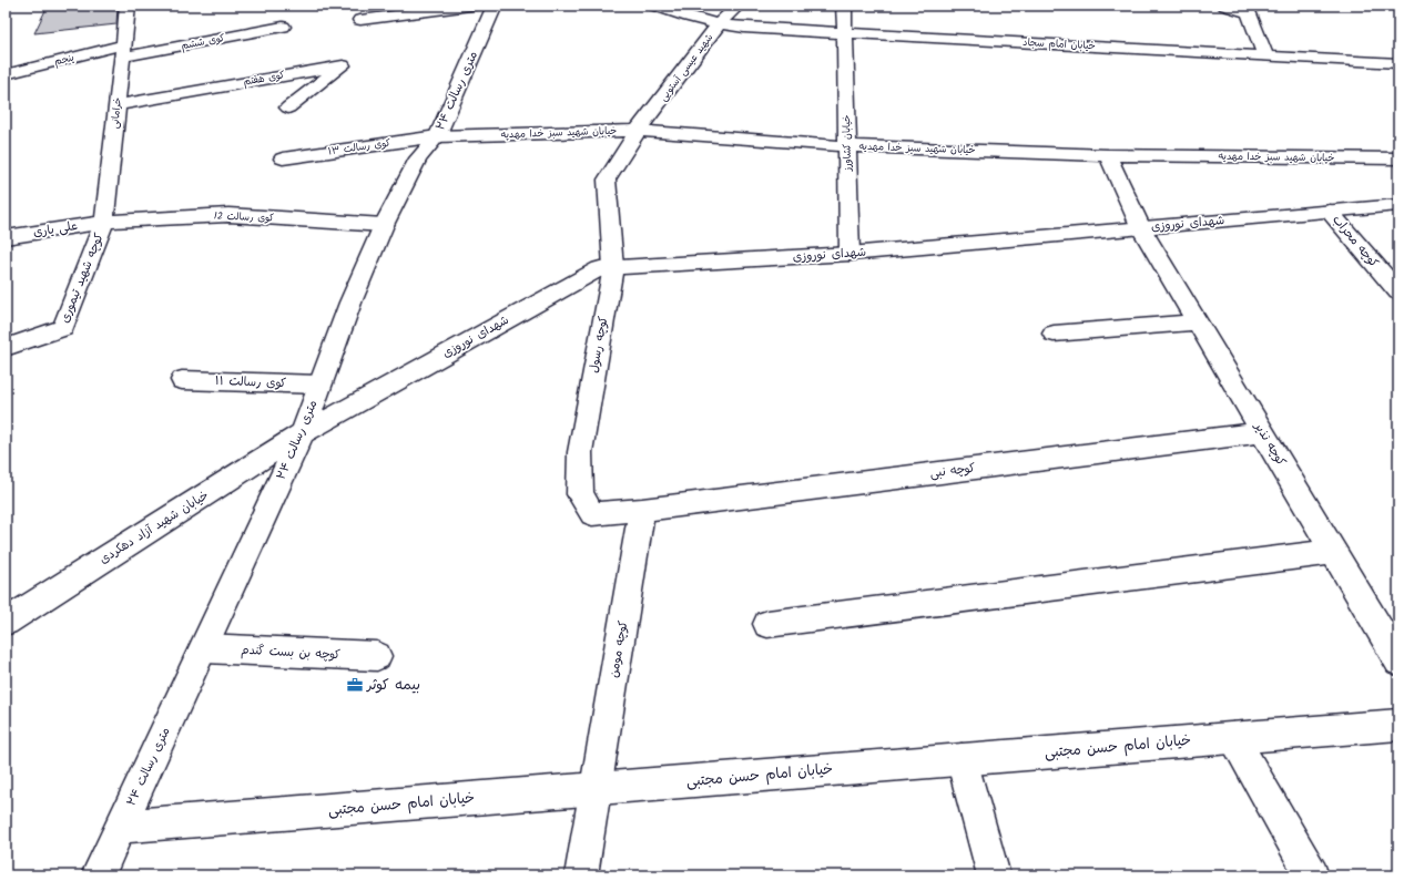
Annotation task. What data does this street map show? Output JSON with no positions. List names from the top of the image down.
{
  "streets": {
    "street": [
      "کوی ششم",
      "خیابان امام سجاد",
      "پنجم",
      "شهید عیسی آستویی",
      "کوی هفتم",
      "۲۴ متری رسالت",
      "خرامانی",
      "خیابان شهید سبز خدا مهدیه",
      "خیابان کشاورز",
      "کوی رسالت ۱۳",
      "کوی رسالت 12",
      "شهدای نوروزی",
      "علی یاری",
      "کوچه محراب",
      "کوچه شهید تیموری",
      "کوچه رسول",
      "کوی رسالت ۱۱",
      "کوچه نذیر",
      "کوچه نبی",
      "خیابان شهید آزاد دهکردی",
      "کوچه مومن",
      "کوچه بن بست گندم",
      "خیابان امام حسن مجتبی"
    ]
  },
  "crossings": [
    ["کوی ششم", "پنجم"],
    ["کوی ششم", "خرامانی"],
    ["خیابان امام سجاد", "شهید عیسی آستویی"],
    ["خیابان امام سجاد", "خیابان کشاورز"],
    ["پنجم", "خرامانی"],
    ["شهید عیسی آستویی", "خیابان شهید سبز خدا مهدیه"],
    ["شهید عیسی آستویی", "کوچه رسول"],
    ["کوی هفتم", "خرامانی"],
    ["۲۴ متری رسالت", "خیابان شهید سبز خدا مهدیه"],
    ["۲۴ متری رسالت", "کوی رسالت ۱۳"],
    ["۲۴ متری رسالت", "کوی رسالت 12"],
    ["۲۴ متری رسالت", "شهدای نوروزی"],
    ["۲۴ متری رسالت", "کوی رسالت ۱۱"],
    ["۲۴ متری رسالت", "خیابان شهید آزاد دهکردی"],
    ["۲۴ متری رسالت", "کوچه بن بست گندم"],
    ["۲۴ متری رسالت", "خیابان امام حسن مجتبی"],
    ["خرامانی", "کوی رسالت 12"],
    ["خرامانی", "علی یاری"],
    ["خرامانی", "کوچه شهید تیموری"],
    ["خیابان شهید سبز خدا مهدیه", "خیابان کشاورز"],
    ["خیابان شهید سبز خدا مهدیه", "کوی رسالت ۱۳"],
    ["خیابان شهید سبز خدا مهدیه", "کوچه رسول"],
    ["خیابان شهید سبز خدا مهدیه", "کوچه نذیر"],
    ["خیابان کشاورز", "شهدای نوروزی"],
    ["کوی رسالت 12", "علی یاری"],
    ["کوی رسالت 12", "کوچه شهید تیموری"],
    ["شهدای نوروزی", "کوچه محراب"],
    ["شهدای نوروزی", "کوچه رسول"],
    ["شهدای نوروزی", "کوچه نذیر"],
    ["شهدای نوروزی", "خیابان شهید آزاد دهکردی"],
    ["علی یاری", "کوچه شهید تیموری"],
    ["کوچه رسول", "کوچه نبی"],
    ["کوچه رسول", "کوچه مومن"],
    ["کوچه نذیر", "کوچه نبی"],
    ["کوچه نبی", "کوچه مومن"],
    ["کوچه مومن", "خیابان امام حسن مجتبی"]
  ],
  "places": {
    "office": ["بیمه کوثر"]
  }
}
